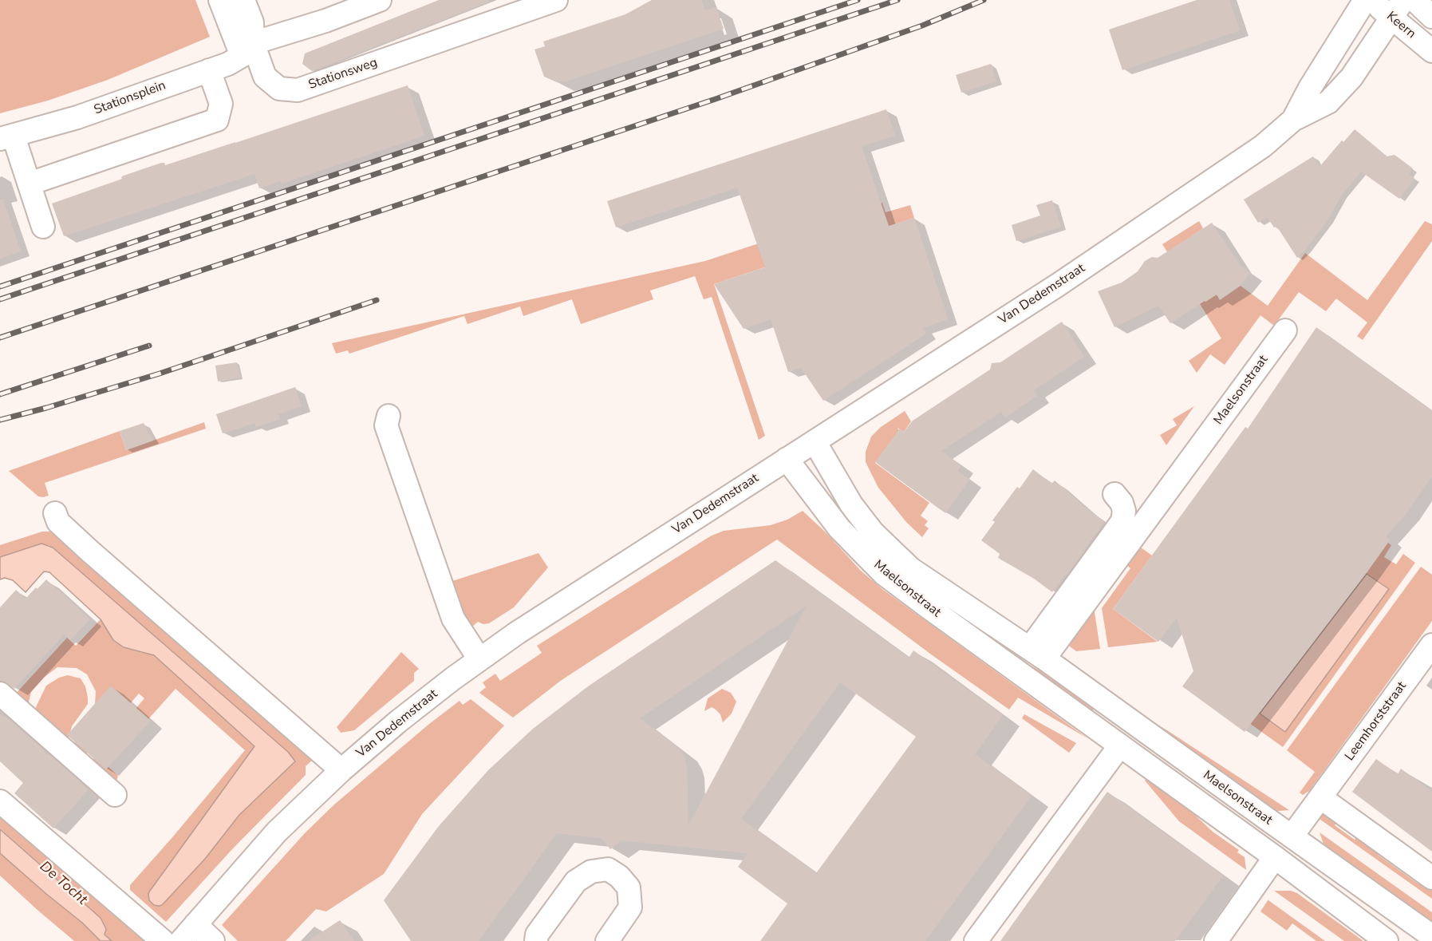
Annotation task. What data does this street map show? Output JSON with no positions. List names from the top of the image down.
{
  "streets": {
    "street": [
      "Keern",
      "Stationsweg",
      "Stationsplein",
      "Van Dedemstraat",
      "Maelsonstraat",
      "Leemhorststraat"
    ]
  },
  "crossings": [
    ["Keern", "Van Dedemstraat"],
    ["Stationsweg", "Stationsplein"],
    ["Van Dedemstraat", "Maelsonstraat"],
    ["Maelsonstraat", "Leemhorststraat"]
  ],
  "water": ["De Tocht"]
}
